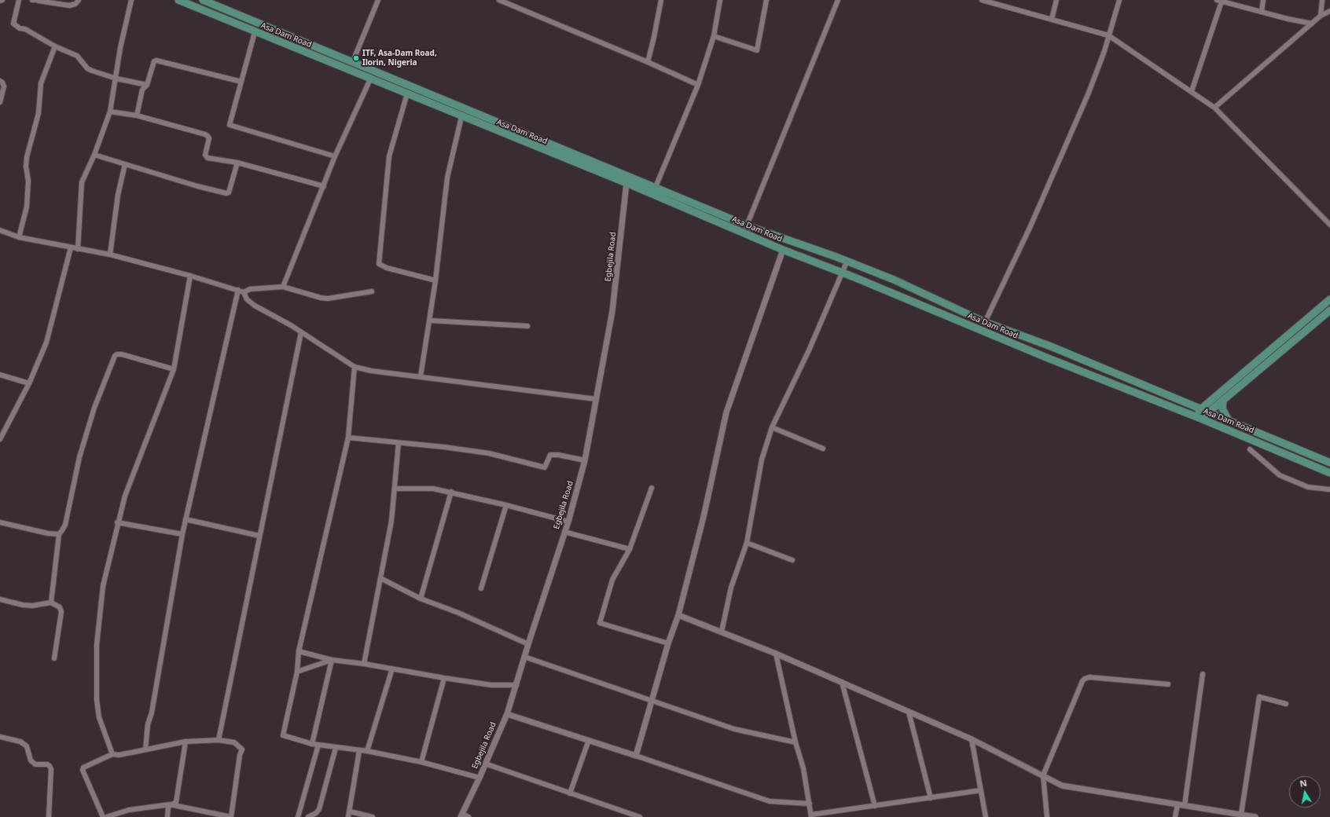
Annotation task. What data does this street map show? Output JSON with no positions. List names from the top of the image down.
{
  "streets": {
    "main road": ["Asa Dam Road"],
    "street": ["Egbejila Road"]
  },
  "crossings": [
    ["Asa Dam Road", "Egbejila Road"]
  ],
  "places": ["ITF, Asa-Dam Road, Ilorin, Nigeria"],
  "north": "top"
}
